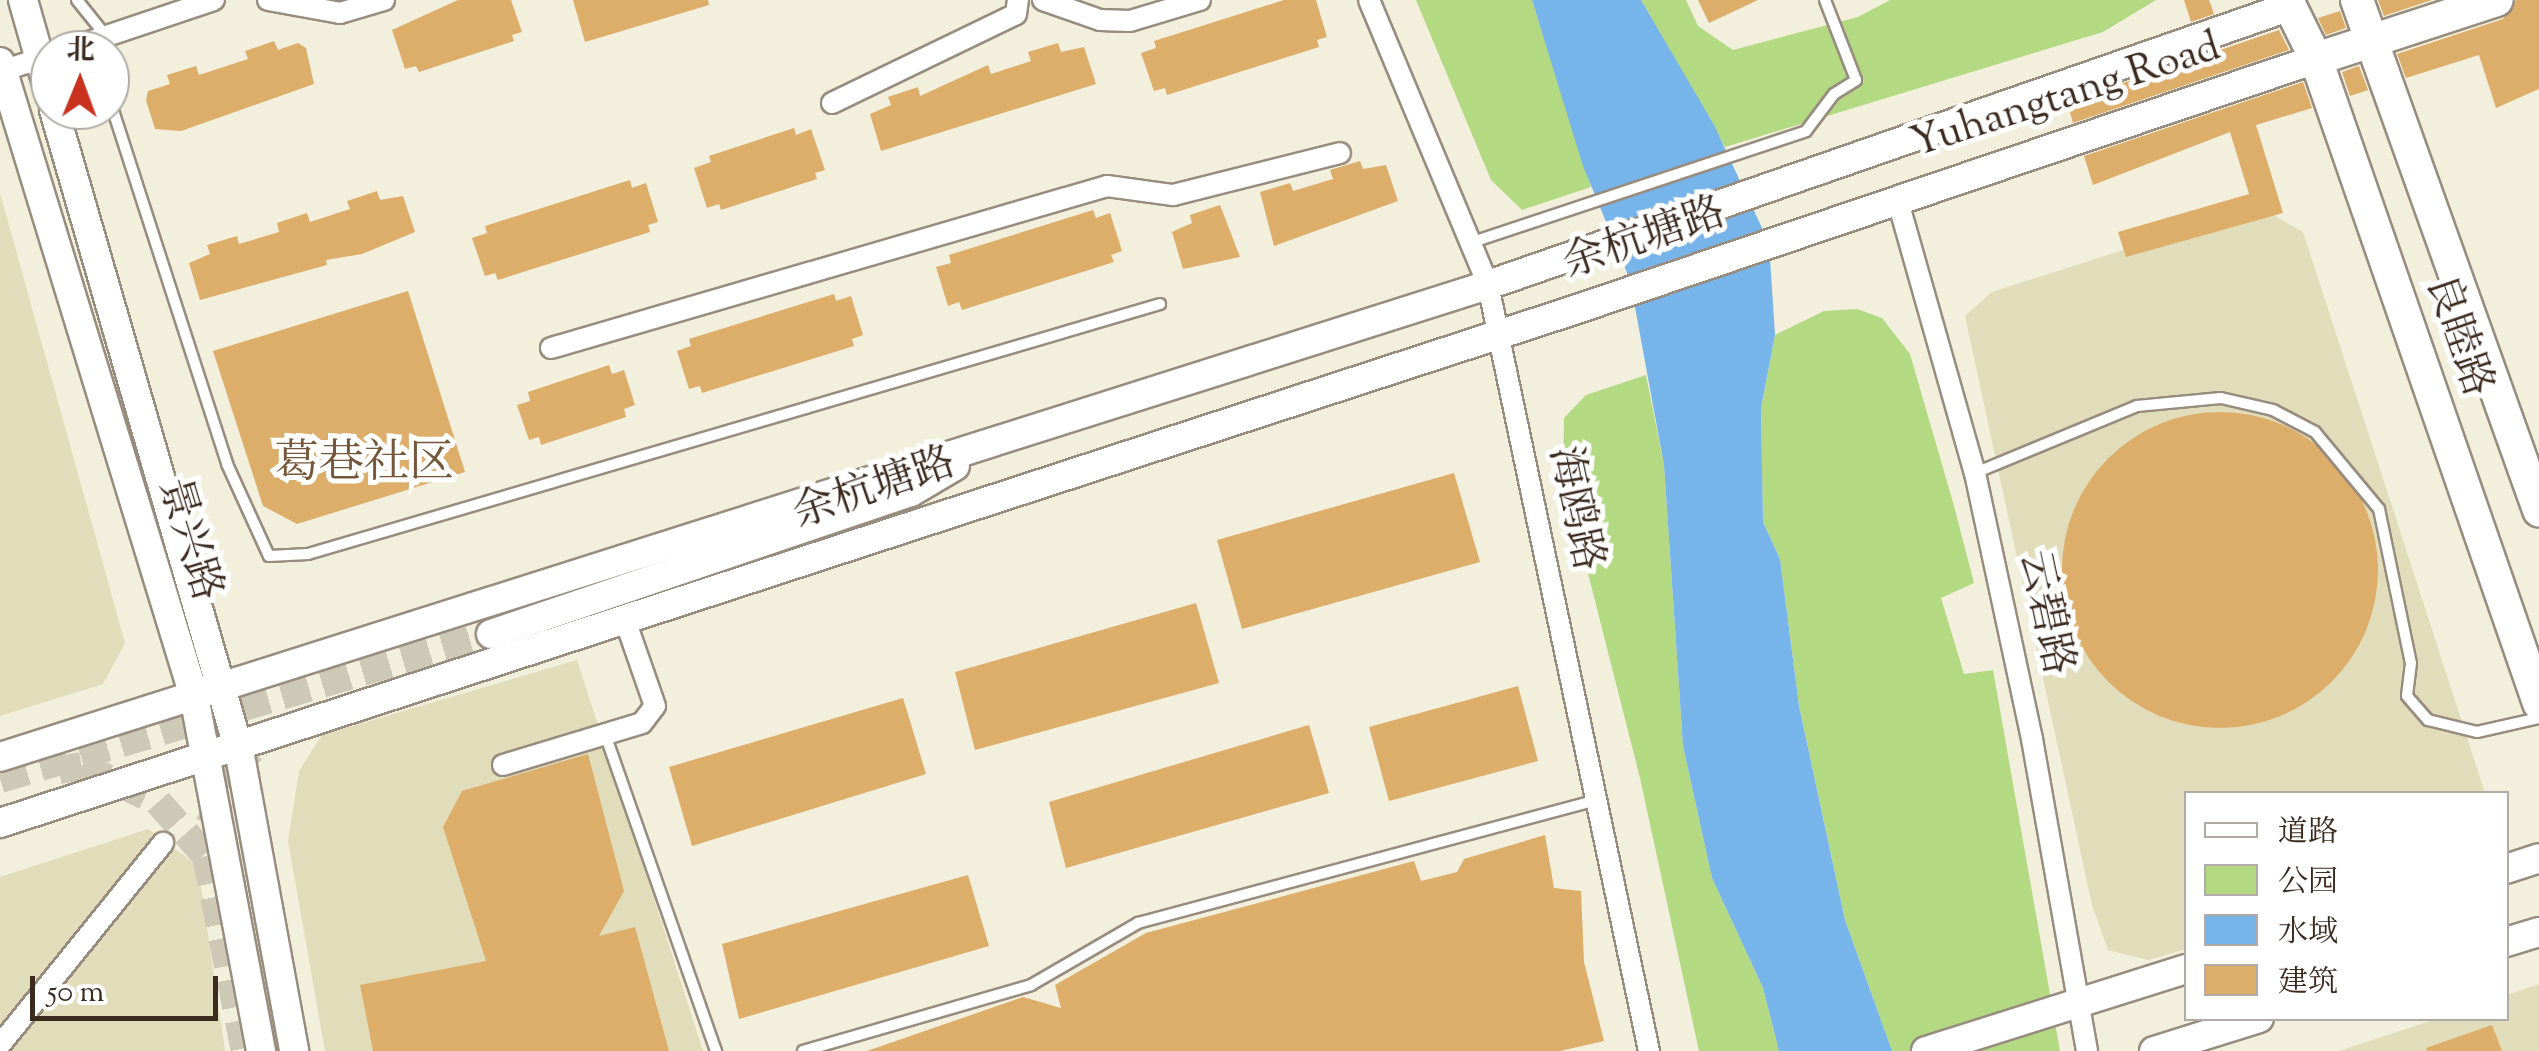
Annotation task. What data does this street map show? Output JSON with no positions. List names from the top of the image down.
{
  "streets": {
    "main road": [
      "Yuhangtang Road",
      "余杭塘路",
      "良睦路",
      "景兴路"
    ],
    "street": ["海鸥路", "云碧路"]
  },
  "crossings": [
    ["Yuhangtang Road", "余杭塘路"],
    ["Yuhangtang Road", "良睦路"],
    ["Yuhangtang Road", "云碧路"],
    ["余杭塘路", "海鸥路"],
    ["余杭塘路", "景兴路"]
  ],
  "districts": ["葛巷社区"],
  "legend": [
    "道路",
    "公园",
    "水域",
    "建筑"
  ],
  "scale_bar": "50 m",
  "north": "top"
}
